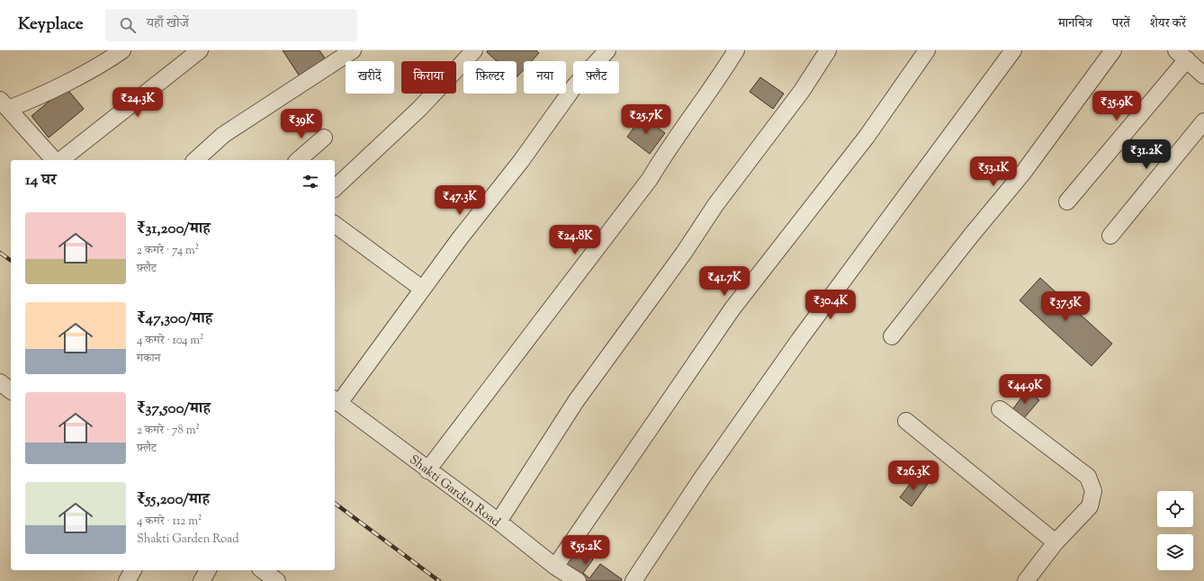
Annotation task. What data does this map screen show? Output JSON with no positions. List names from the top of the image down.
{
  "streets": {
    "street": ["Shakti Garden Road"]
  },
  "page": {
    "header": "Keyplace",
    "search": "यहाँ खोजें",
    "nav": ["मानचित्र", "परतें", "शेयर करें"],
    "chip": [
      "खरीदें",
      "किराया",
      "फ़िल्टर",
      "नया",
      "फ़्लैट"
    ],
    "price": [
      "₹24.3K",
      "₹35.9K",
      "₹25.7K",
      "₹39K",
      "₹31.2K",
      "₹53.1K",
      "₹47.3K",
      "₹24.8K",
      "₹41.7K",
      "₹30.4K",
      "₹37.5K",
      "₹44.9K",
      "₹26.3K",
      "₹55.2K"
    ],
    "heading": "14 घर",
    "list": [
      {
        "name": "₹31,200/माह",
        "note": "2 कमरे · 74 m² · फ़्लैट"
      },
      {
        "name": "₹47,300/माह",
        "note": "4 कमरे · 104 m² · मकान"
      },
      {
        "name": "₹37,500/माह",
        "note": "2 कमरे · 78 m² · फ़्लैट"
      },
      {
        "name": "₹55,200/माह",
        "note": "4 कमरे · 112 m² · Shakti Garden Road"
      }
    ]
  }
}
